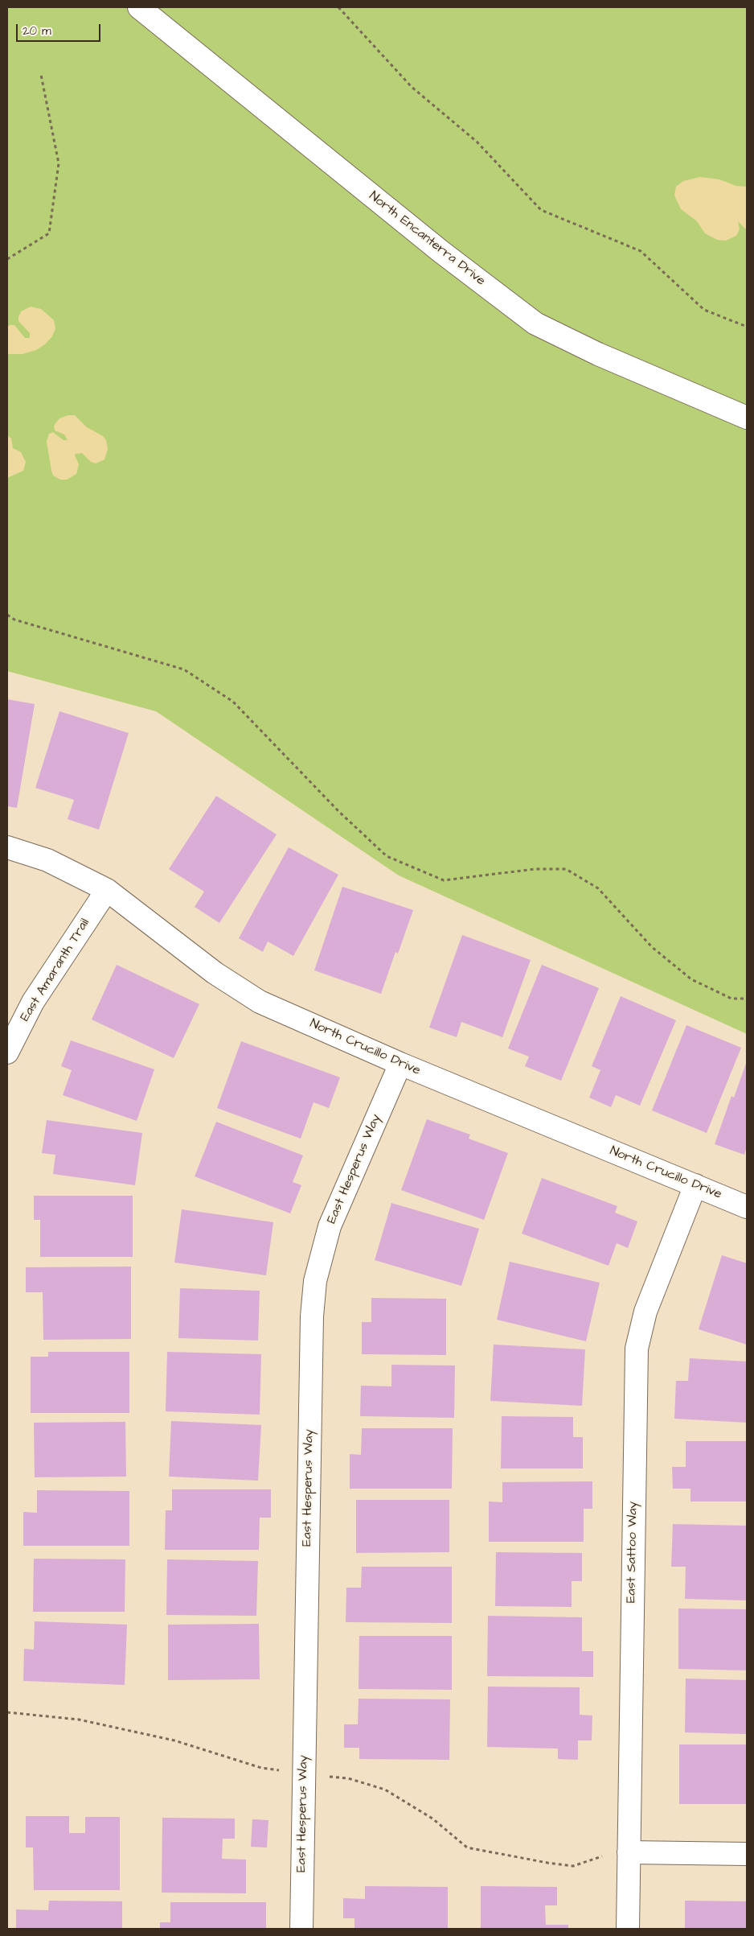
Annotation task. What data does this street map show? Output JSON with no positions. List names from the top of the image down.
{
  "streets": {
    "street": [
      "North Encanterra Drive",
      "East Amaranth Trail",
      "North Crucillo Drive",
      "East Hesperus Way",
      "East Sattoo Way"
    ]
  },
  "crossings": [
    ["East Amaranth Trail", "North Crucillo Drive"],
    ["North Crucillo Drive", "East Hesperus Way"],
    ["North Crucillo Drive", "East Sattoo Way"]
  ],
  "scale_bar": "20 m"
}
